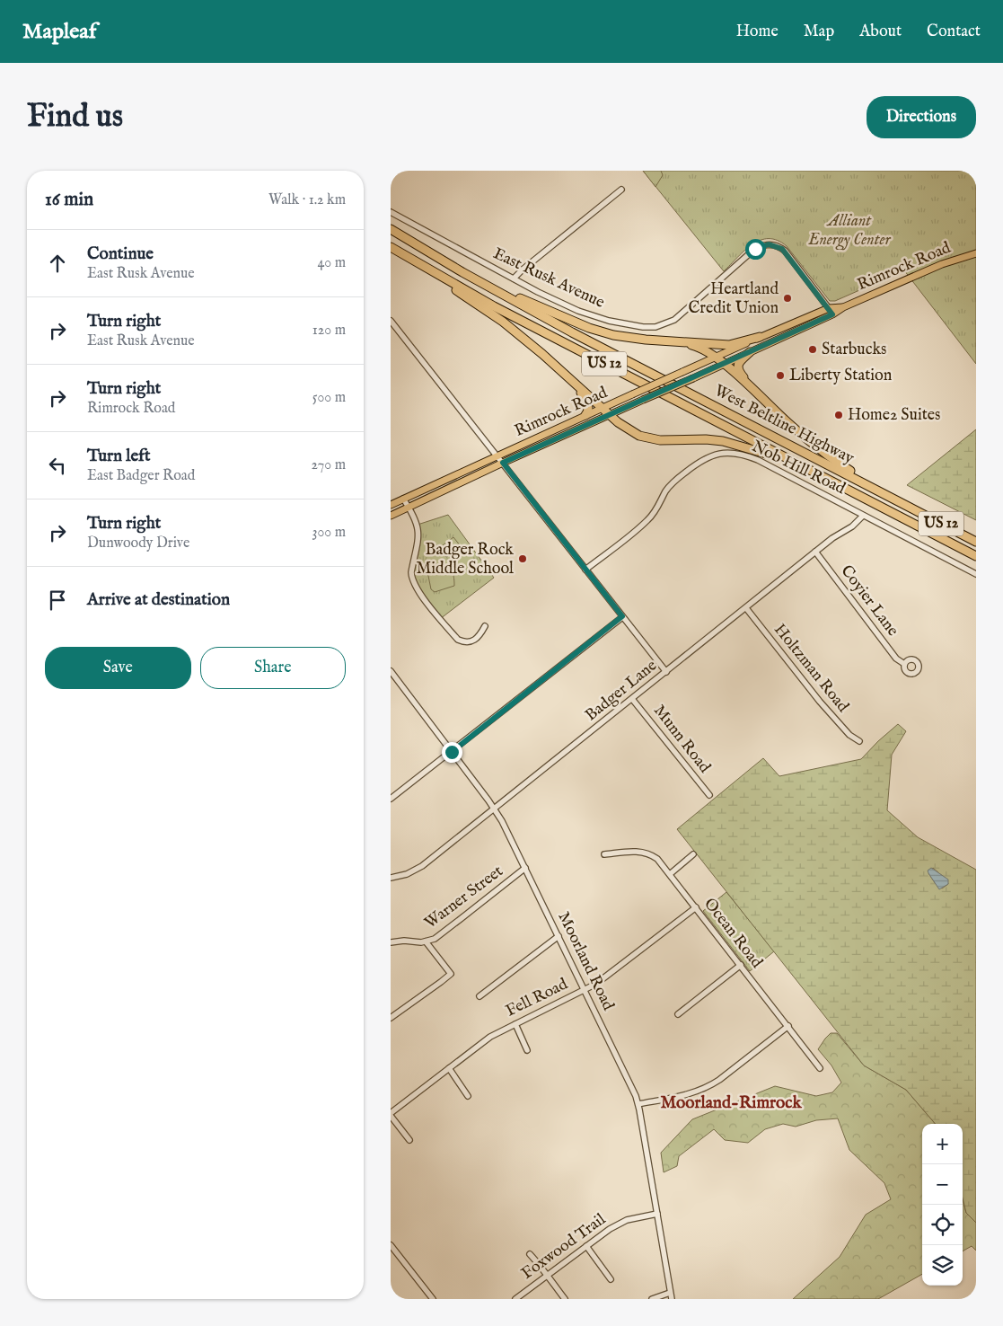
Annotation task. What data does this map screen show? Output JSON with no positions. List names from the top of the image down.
{
  "streets": {
    "highway": ["US 12", "West Beltline Highway"],
    "main road": ["Rimrock Road"],
    "street": [
      "East Rusk Avenue",
      "Nob Hill Road",
      "Coyier Lane",
      "Holtzman Road",
      "Badger Lane",
      "Munn Road",
      "Warner Street",
      "Ocean Road",
      "Moorland Road",
      "Fell Road",
      "Foxwood Trail"
    ]
  },
  "crossings": [
    ["Rimrock Road", "East Rusk Avenue"],
    ["Nob Hill Road", "Badger Lane"],
    ["Coyier Lane", "Badger Lane"],
    ["Holtzman Road", "Badger Lane"],
    ["Badger Lane", "Munn Road"],
    ["Badger Lane", "Moorland Road"],
    ["Warner Street", "Moorland Road"],
    ["Ocean Road", "Fell Road"],
    ["Moorland Road", "Fell Road"],
    ["Moorland Road", "Foxwood Trail"]
  ],
  "districts": ["Moorland-Rimrock"],
  "parks": ["Alliant Energy Center"],
  "places": [
    "Heartland Credit Union",
    "Starbucks",
    "Liberty Station",
    "Home2 Suites",
    "Badger Rock Middle School"
  ],
  "page": {
    "header": "Mapleaf",
    "nav": [
      "Home",
      "Map",
      "About",
      "Contact"
    ],
    "buttons": [
      "Directions",
      ["Save", "Share"]
    ],
    "title": "Find us",
    "heading": ["16 min", "Walk · 1.2 km"],
    "list": [
      ["Continue", "East Rusk Avenue", "40 m"],
      ["Turn right", "East Rusk Avenue", "120 m"],
      ["Turn right", "Rimrock Road", "500 m"],
      ["Turn left", "East Badger Road", "270 m"],
      ["Turn right", "Dunwoody Drive", "300 m"],
      "Arrive at destination"
    ],
    "map_buttons": ["+", "−"]
  }
}
